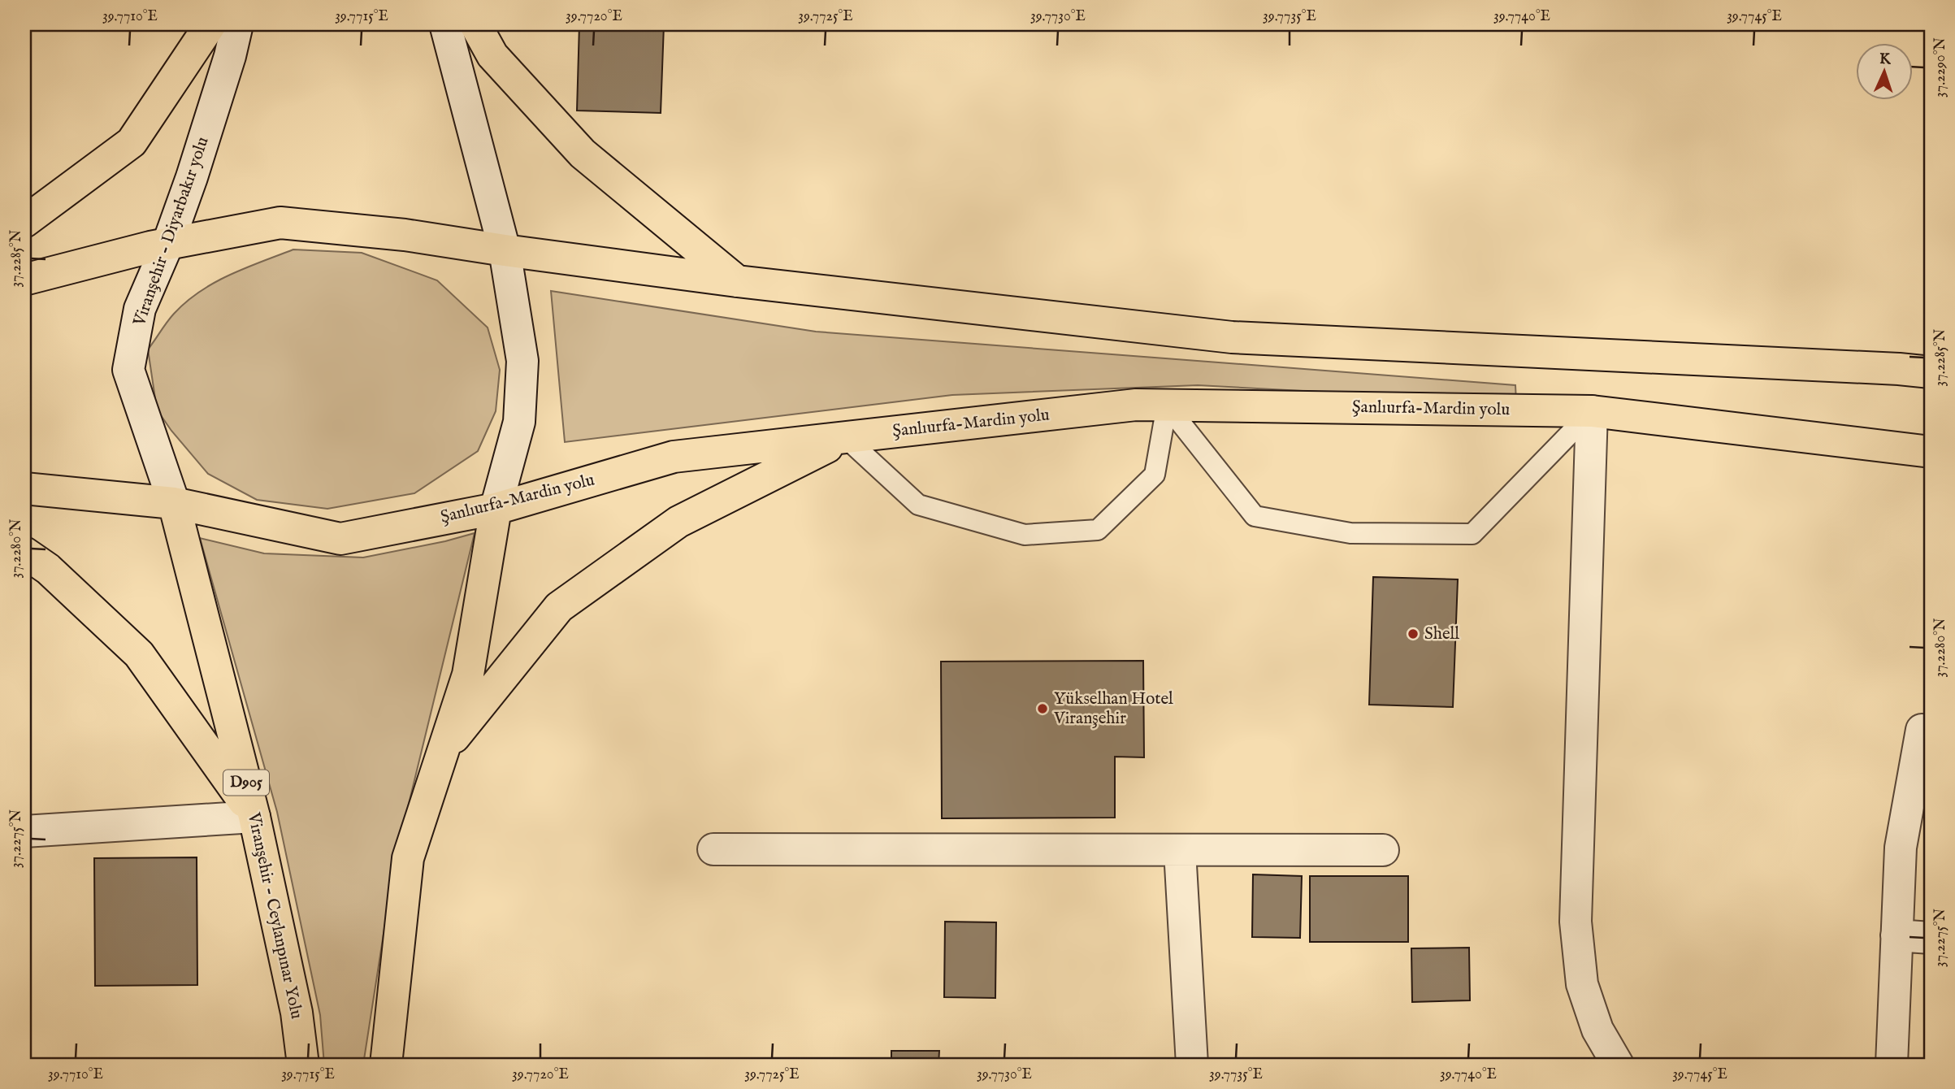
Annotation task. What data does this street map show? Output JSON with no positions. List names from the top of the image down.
{
  "streets": {
    "highway": ["Şanlıurfa-Mardin yolu", "D905", "Viranşehir - Ceylanpınar Yolu"],
    "street": ["Viranşehir - Diyarbakır yolu"]
  },
  "crossings": [
    ["Viranşehir - Diyarbakır yolu", "Şanlıurfa-Mardin yolu"],
    ["Viranşehir - Diyarbakır yolu", "Viranşehir - Ceylanpınar Yolu"],
    ["Şanlıurfa-Mardin yolu", "Viranşehir - Ceylanpınar Yolu"]
  ],
  "places": ["Shell", "Yükselhan Hotel Viranşehir"],
  "north": "top",
  "coordinates": [
    "39.7710°E",
    "39.7715°E",
    "39.7720°E",
    "39.7725°E",
    "39.7730°E",
    "39.7735°E",
    "39.7740°E",
    "39.7745°E",
    "37.2290°N",
    "37.2285°N",
    "37.2280°N",
    "37.2275°N"
  ]
}
